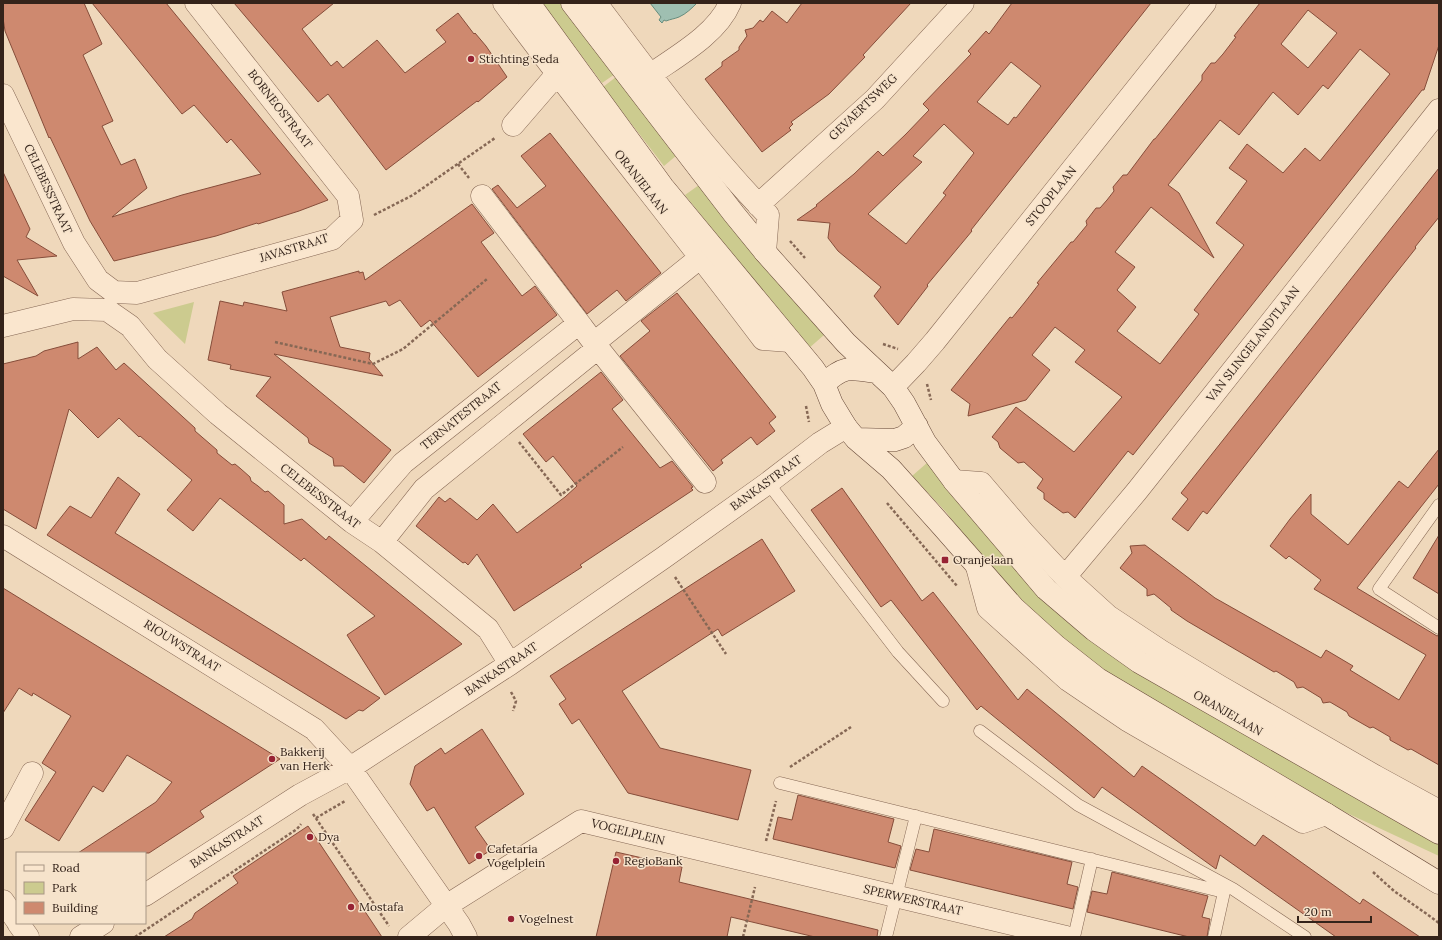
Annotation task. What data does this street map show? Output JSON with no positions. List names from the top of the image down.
{
  "streets": {
    "street": [
      "GEVAERTSWEG",
      "BORNEOSTRAAT",
      "ORANJELAAN",
      "CELEBESSTRAAT",
      "STOOPLAAN",
      "JAVASTRAAT",
      "VAN SLINGELANDTLAAN",
      "TERNATESTRAAT",
      "BANKASTRAAT",
      "RIOUWSTRAAT",
      "VOGELPLEIN",
      "SPERWERSTRAAT"
    ]
  },
  "crossings": [
    ["BORNEOSTRAAT", "JAVASTRAAT"],
    ["ORANJELAAN", "STOOPLAAN"],
    ["ORANJELAAN", "VAN SLINGELANDTLAAN"],
    ["ORANJELAAN", "BANKASTRAAT"],
    ["CELEBESSTRAAT", "JAVASTRAAT"],
    ["CELEBESSTRAAT", "TERNATESTRAAT"],
    ["CELEBESSTRAAT", "BANKASTRAAT"],
    ["BANKASTRAAT", "RIOUWSTRAAT"],
    ["VOGELPLEIN", "SPERWERSTRAAT"]
  ],
  "places": {
    "other": [
      "Stichting Seda",
      "Bakkerij van Herk",
      "Dya",
      "Cafetaria Vogelplein",
      "RegioBank",
      "Mostafa",
      "Vogelnest"
    ],
    "transit": ["Oranjelaan"]
  },
  "legend": ["Road", "Park", "Building"],
  "scale_bar": "20 m"
}
